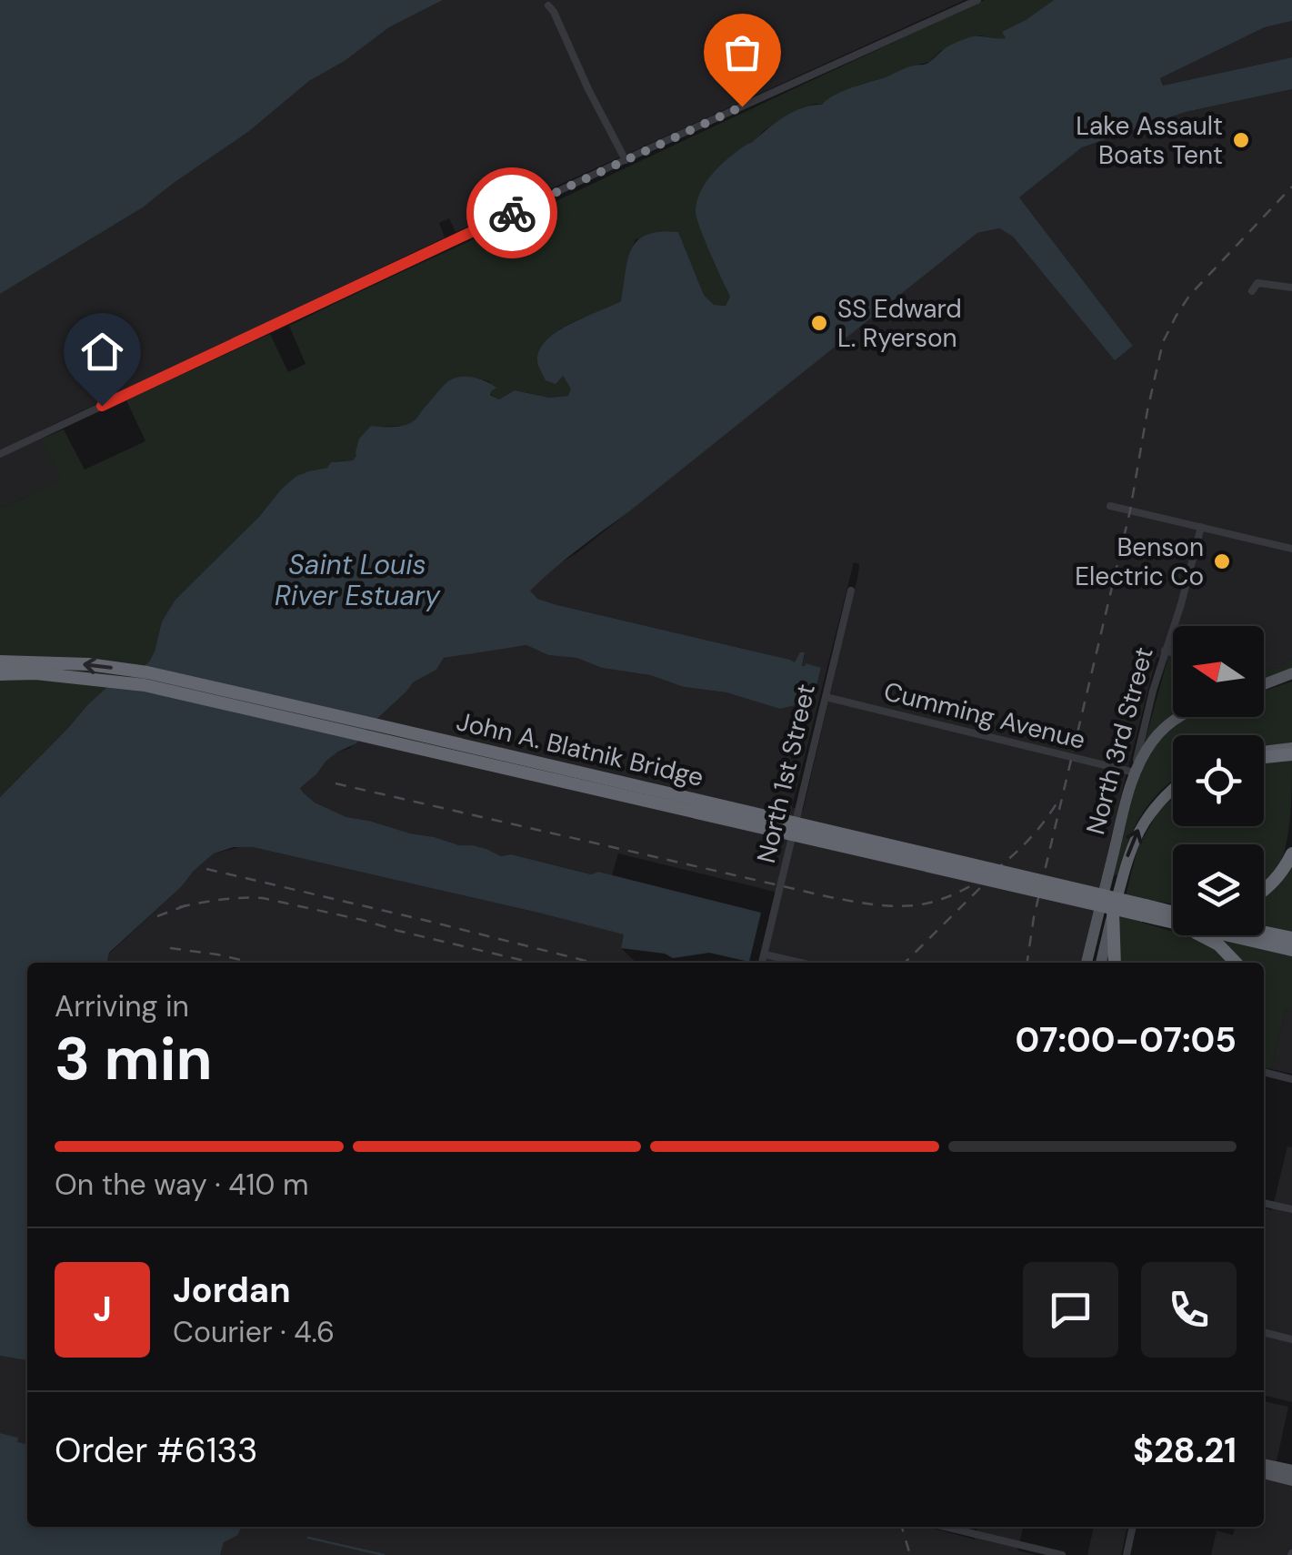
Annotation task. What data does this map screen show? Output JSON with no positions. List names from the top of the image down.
{
  "streets": {
    "highway": ["North 3rd Street", "John A. Blatnik Bridge"],
    "street": ["Cumming Avenue", "North 1st Street"]
  },
  "crossings": [
    ["Cumming Avenue", "North 3rd Street"],
    ["Cumming Avenue", "North 1st Street"]
  ],
  "water": ["Saint Louis River Estuary"],
  "places": ["Lake Assault Boats Tent", "SS Edward L. Ryerson", "Benson Electric Co"],
  "north": "left",
  "page": {
    "heading": ["3 min", "Arriving in", "07:00–07:05"],
    "panel": [
      "Jordan",
      "Courier · 4.6",
      "Order #6133",
      "$28.21"
    ],
    "bar": "On the way · 410 m",
    "round": "J"
  }
}
